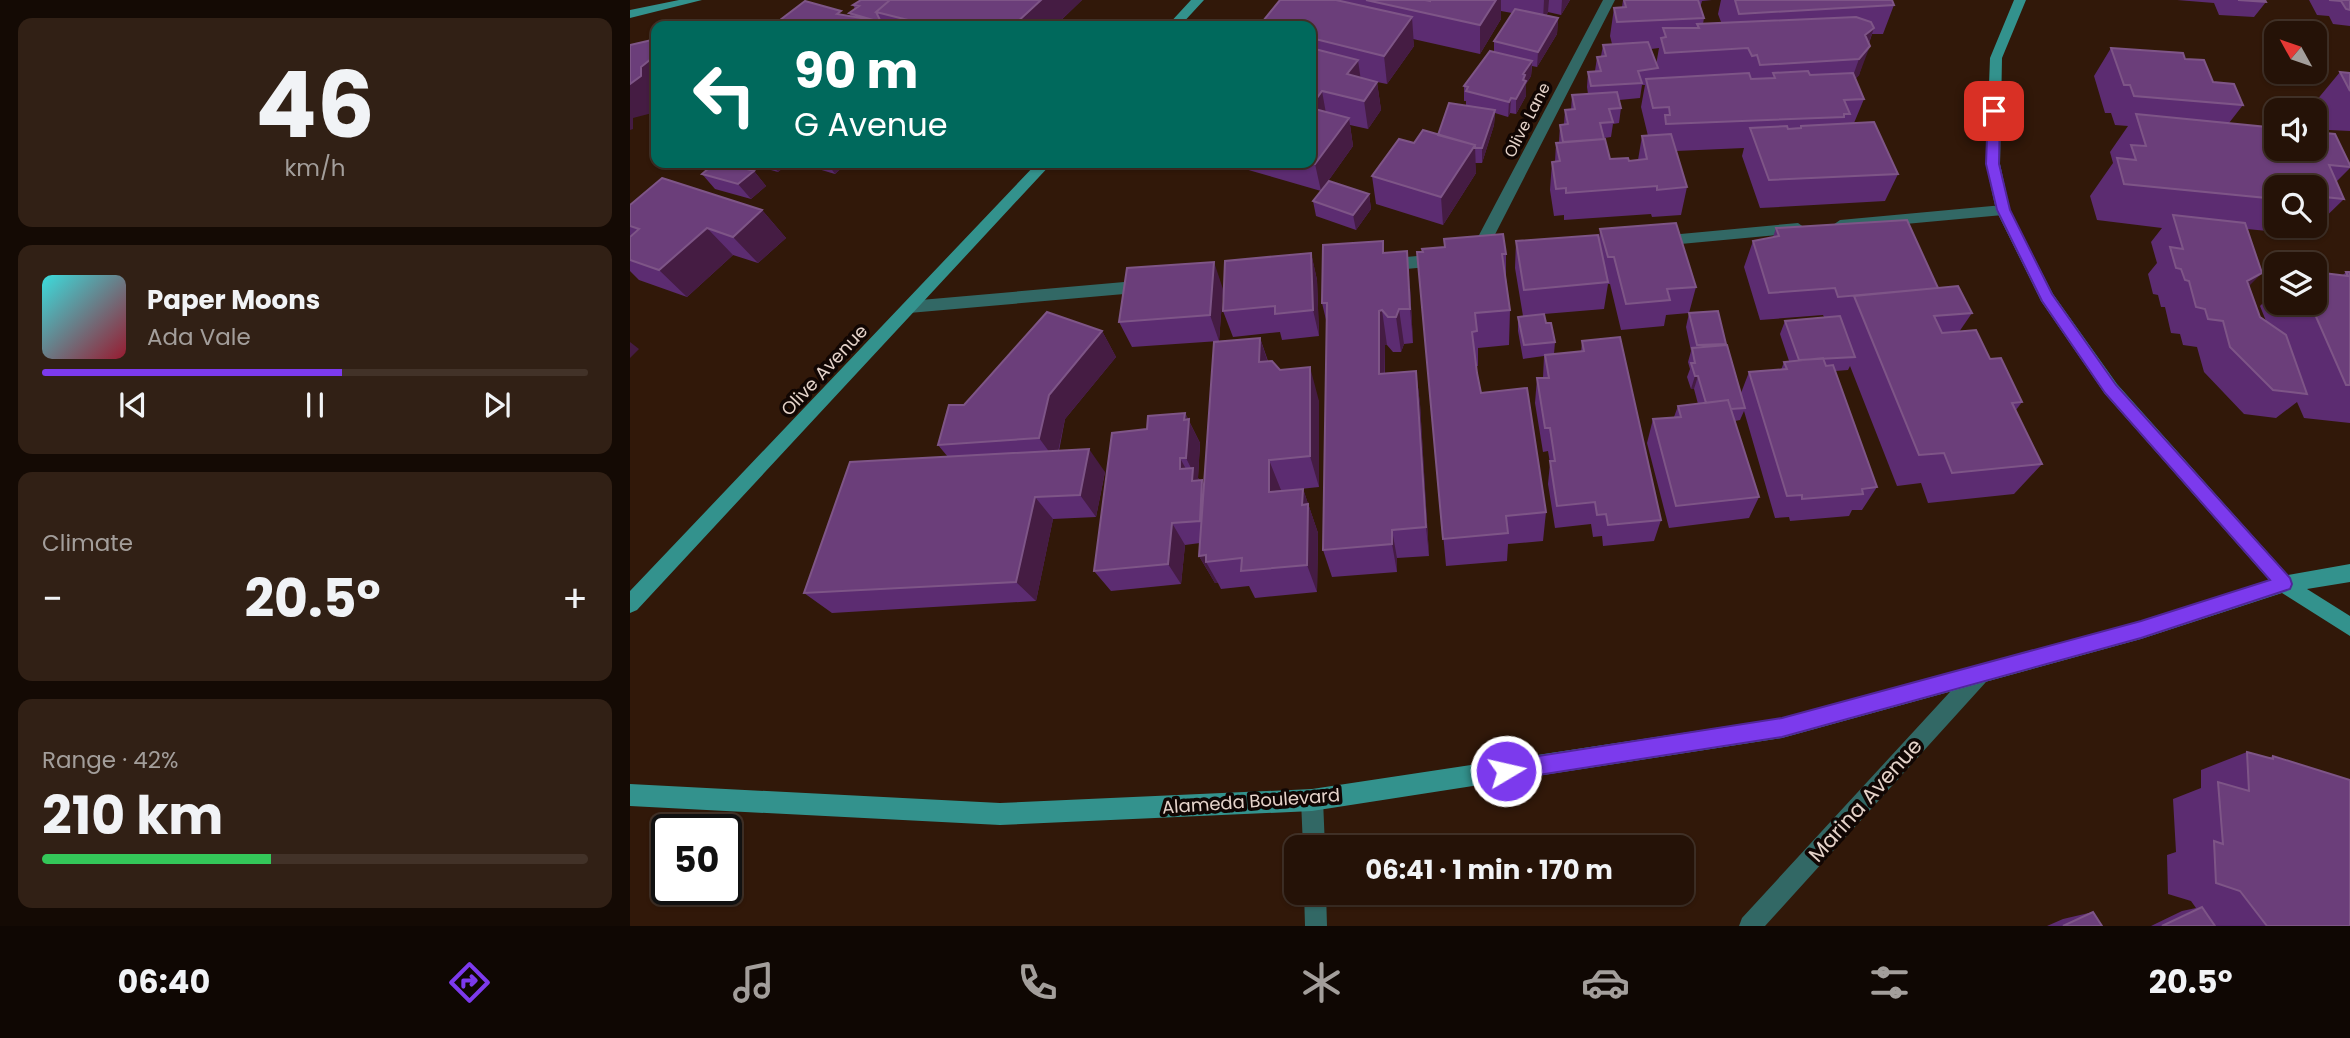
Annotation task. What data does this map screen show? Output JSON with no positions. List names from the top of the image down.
{
  "streets": {
    "street": [
      "Olive Lane",
      "Olive Avenue",
      "Marina Avenue",
      "Alameda Boulevard"
    ]
  },
  "crossings": [
    ["Marina Avenue", "Alameda Boulevard"]
  ],
  "north": "top left",
  "page": {
    "tile": [
      ["46", "km/h"],
      "Climate",
      ["Range · 42%", "210 km"]
    ],
    "turn": ["90 m", "G Avenue"],
    "song": ["Paper Moons", "Ada Vale"],
    "heat": ["−", "20.5°", "+"],
    "limit": "50",
    "trip": "06:41 · 1 min · 170 m",
    "tabs": ["06:40", "20.5°"]
  }
}
